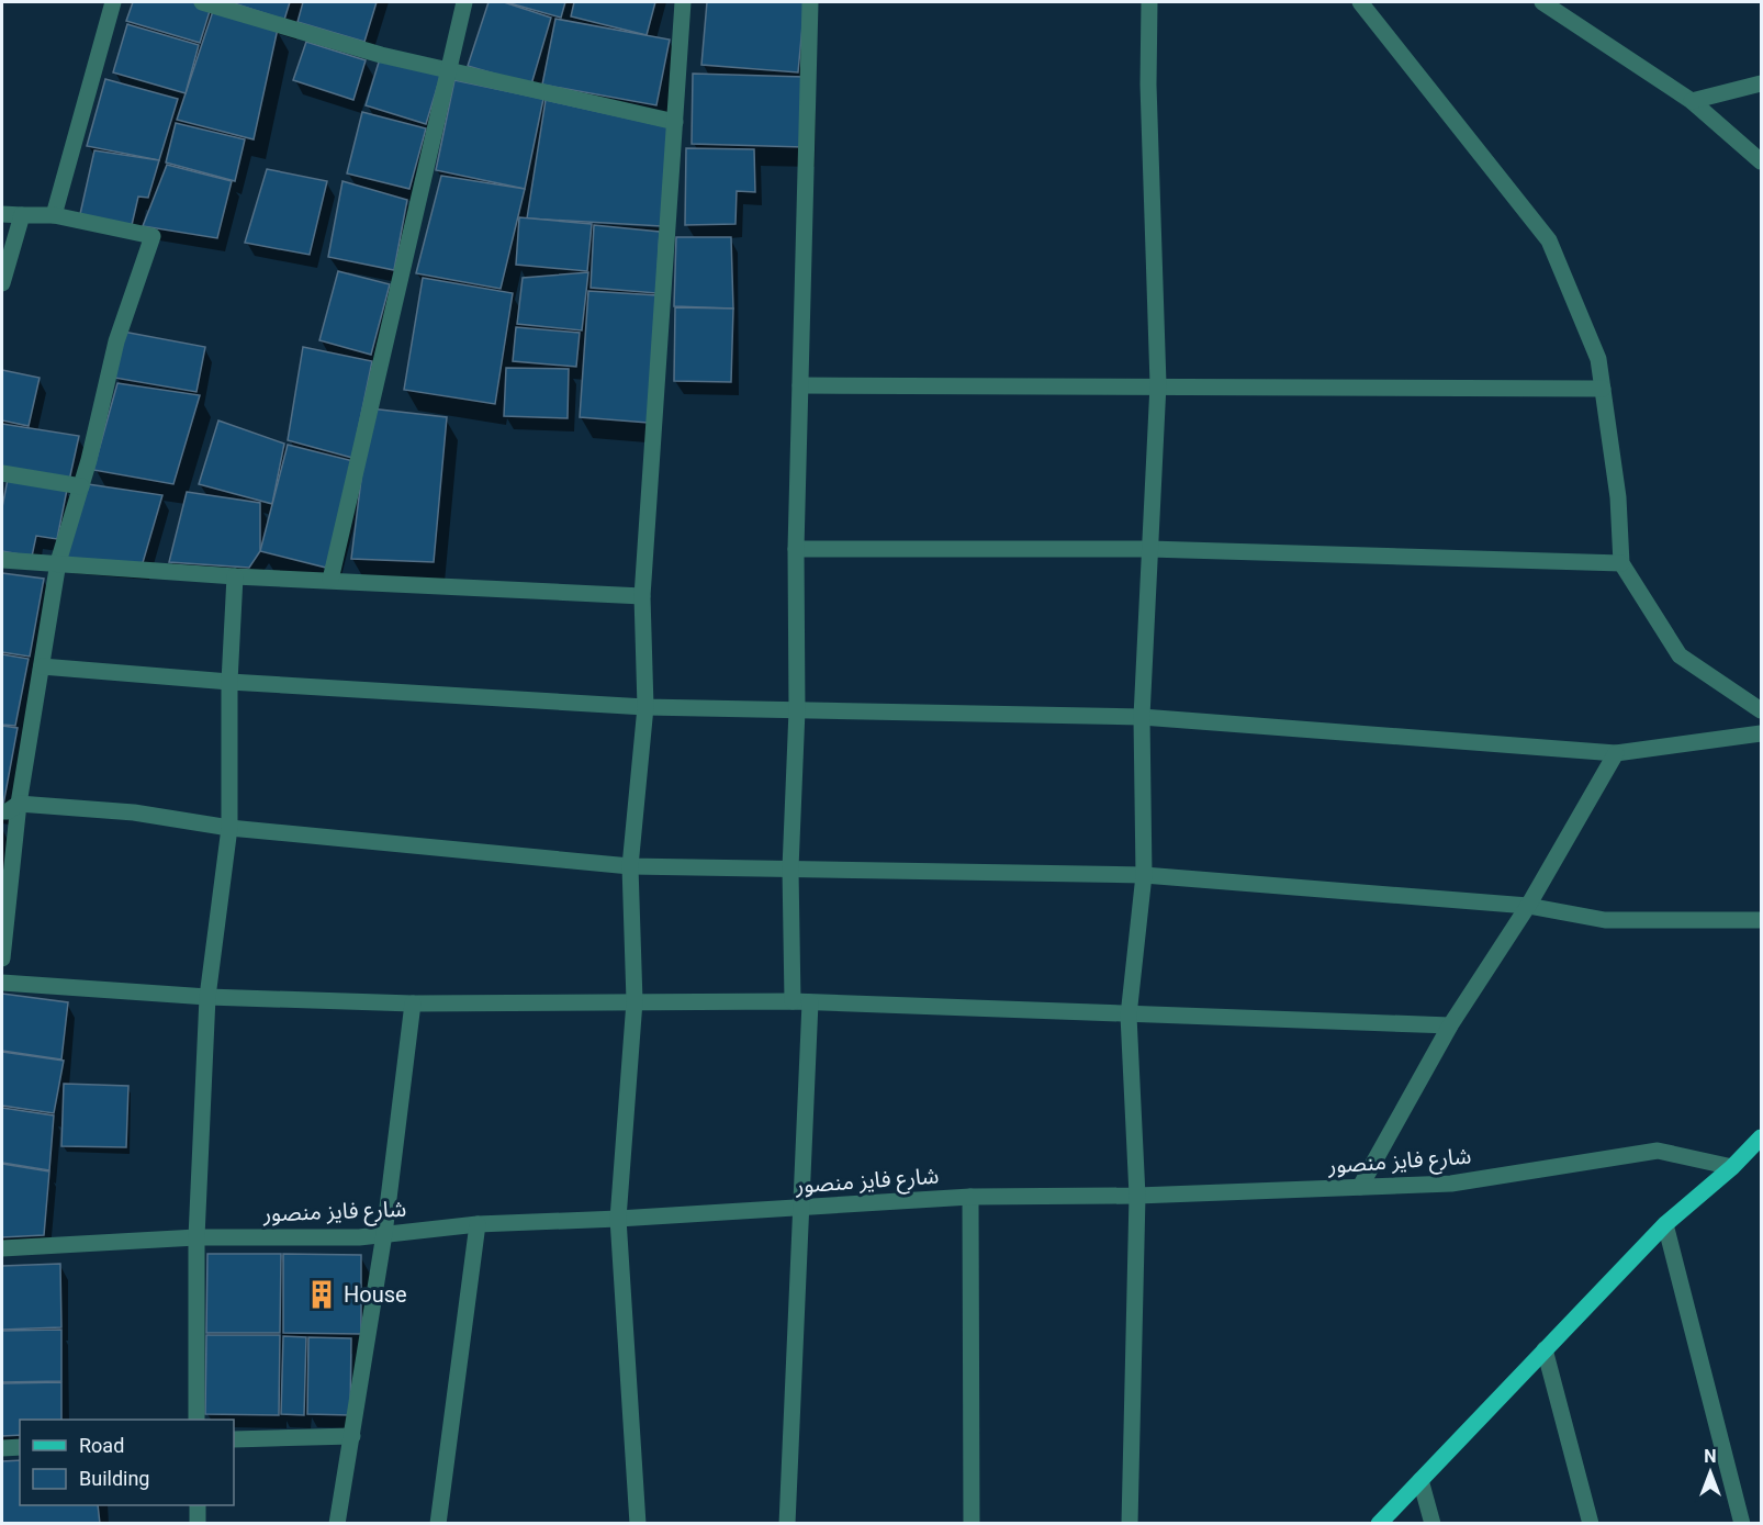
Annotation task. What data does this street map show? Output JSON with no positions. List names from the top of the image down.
{
  "streets": {
    "street": ["شارع فايز منصور"]
  },
  "places": {
    "building": ["House"]
  },
  "legend": ["Road", "Building"],
  "north": "top"
}
